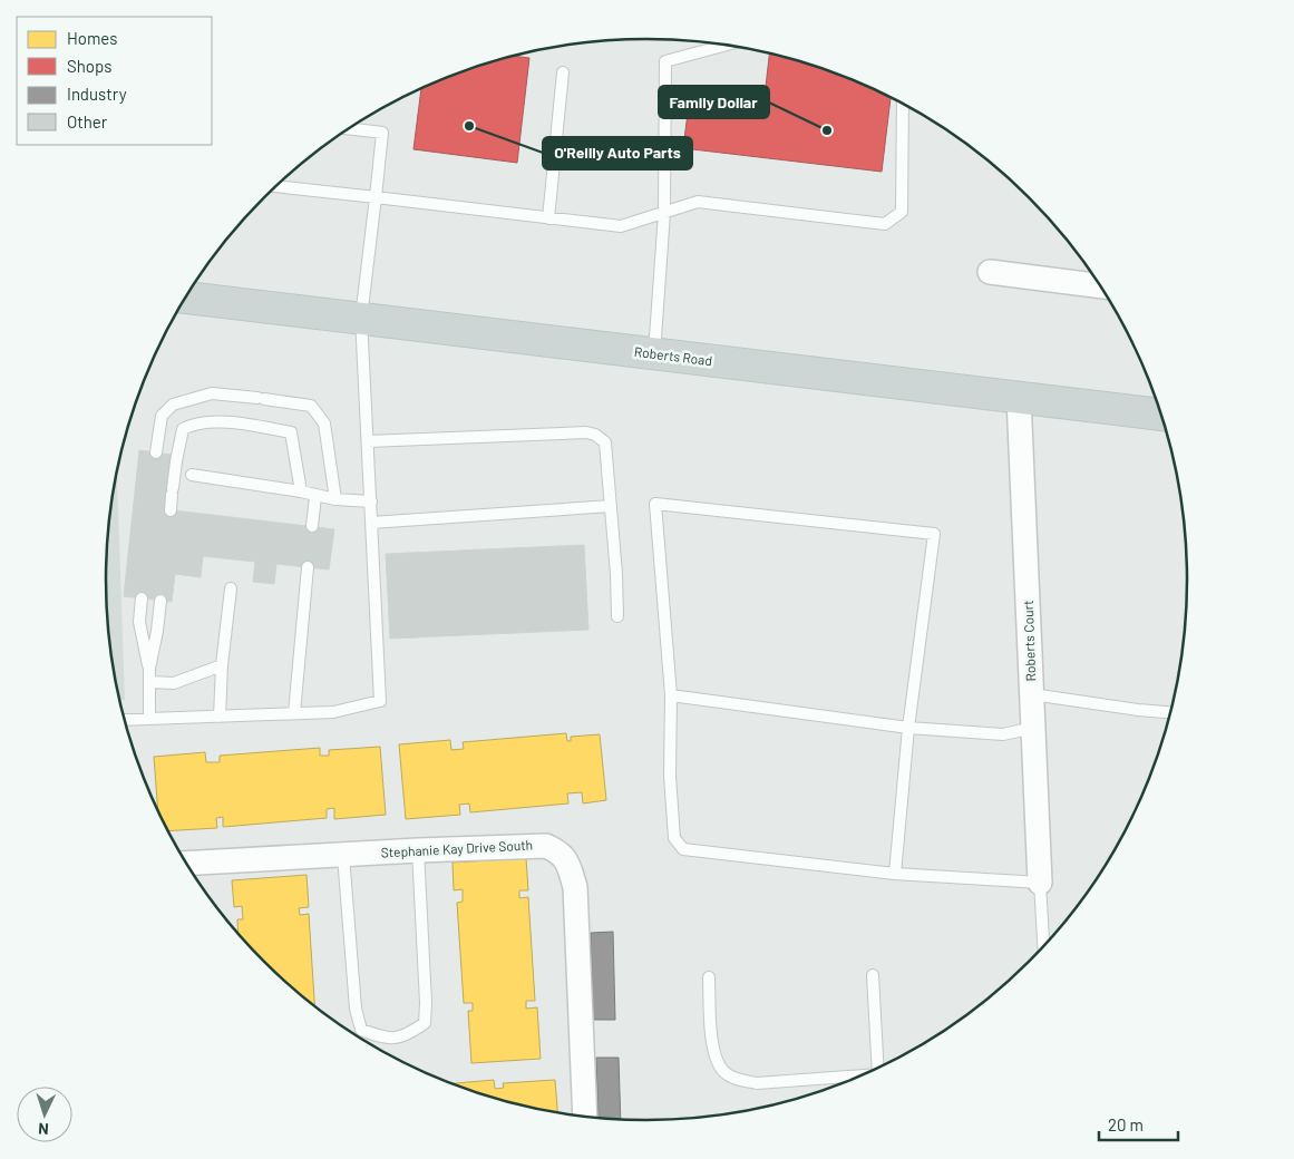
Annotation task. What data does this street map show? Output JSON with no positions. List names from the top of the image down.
{
  "streets": {
    "main road": ["Roberts Road"],
    "street": ["Roberts Court", "Stephanie Kay Drive South"]
  },
  "crossings": [
    ["Roberts Road", "Roberts Court"]
  ],
  "places": ["O'Reilly Auto Parts", "Family Dollar"],
  "legend": [
    "Homes",
    "Shops",
    "Industry",
    "Other"
  ],
  "scale_bar": "20 m",
  "north": "bottom"
}
